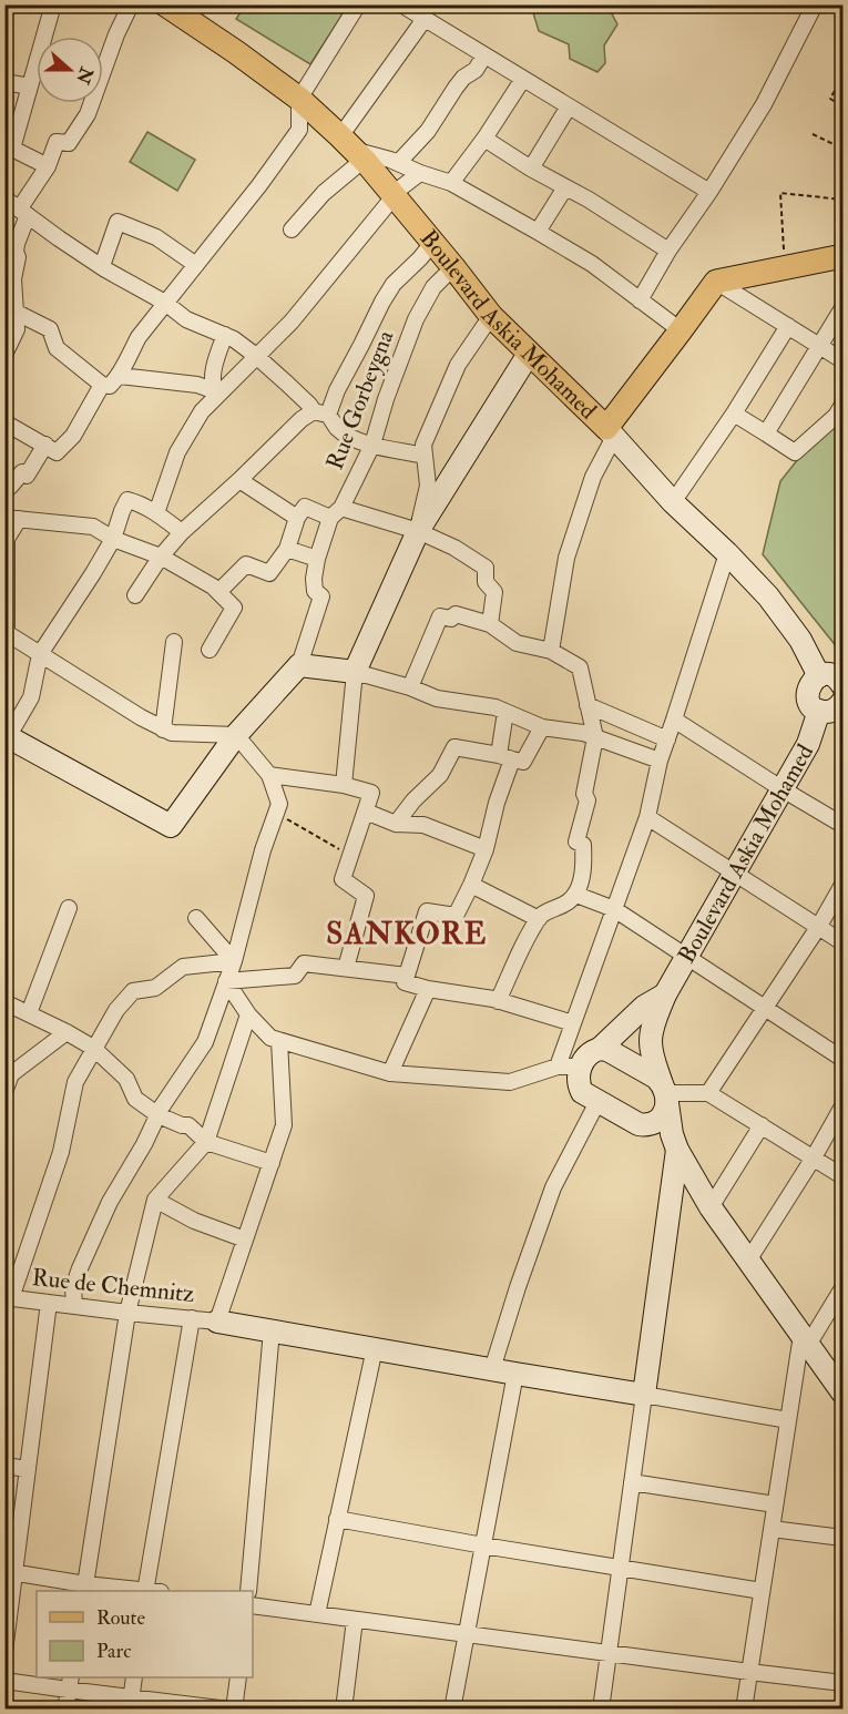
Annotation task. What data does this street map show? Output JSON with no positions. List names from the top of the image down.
{
  "streets": {
    "main road": ["Boulevard Askia Mohamed"],
    "street": ["Rue Gorbeygna", "Rue de Chemnitz"]
  },
  "crossings": [
    ["Boulevard Askia Mohamed", "Rue Gorbeygna"]
  ],
  "districts": ["SANKORE"],
  "legend": ["Route", "Parc"],
  "north": "right"
}
